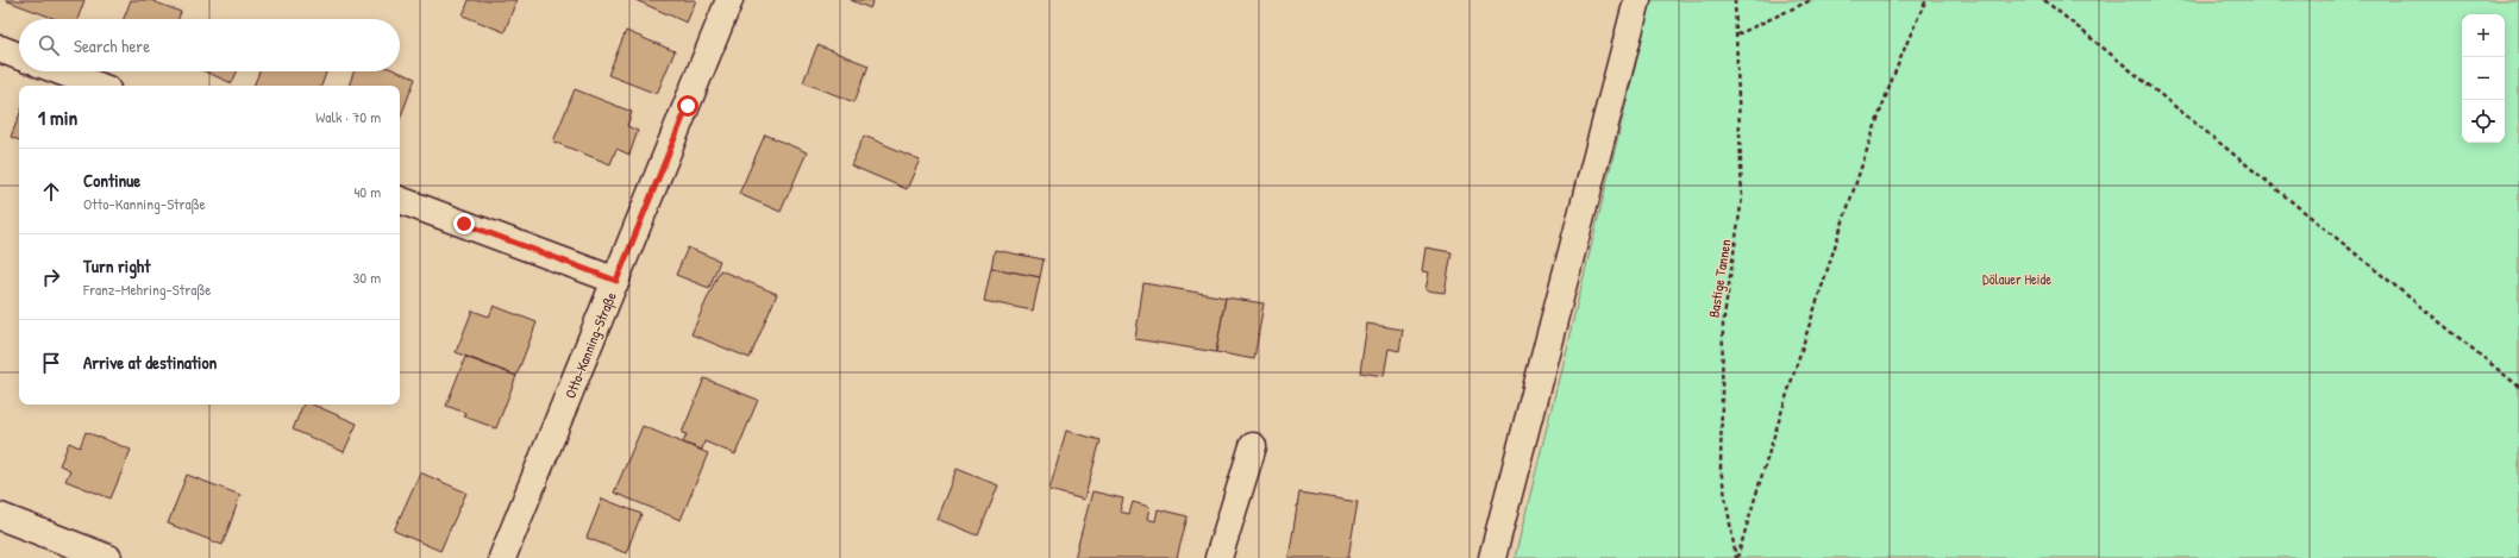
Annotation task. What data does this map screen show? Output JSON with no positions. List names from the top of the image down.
{
  "streets": {
    "street": ["Otto-Kanning-Straße"],
    "path": ["Bastige Tannen"]
  },
  "parks": ["Dölauer Heide"],
  "page": {
    "map_buttons": ["+", "−"],
    "search": "Search here",
    "heading": ["1 min", "Walk · 70 m"],
    "list": [
      ["Continue", "Otto-Kanning-Straße", "40 m"],
      ["Turn right", "Franz-Mehring-Straße", "30 m"],
      "Arrive at destination"
    ]
  }
}
